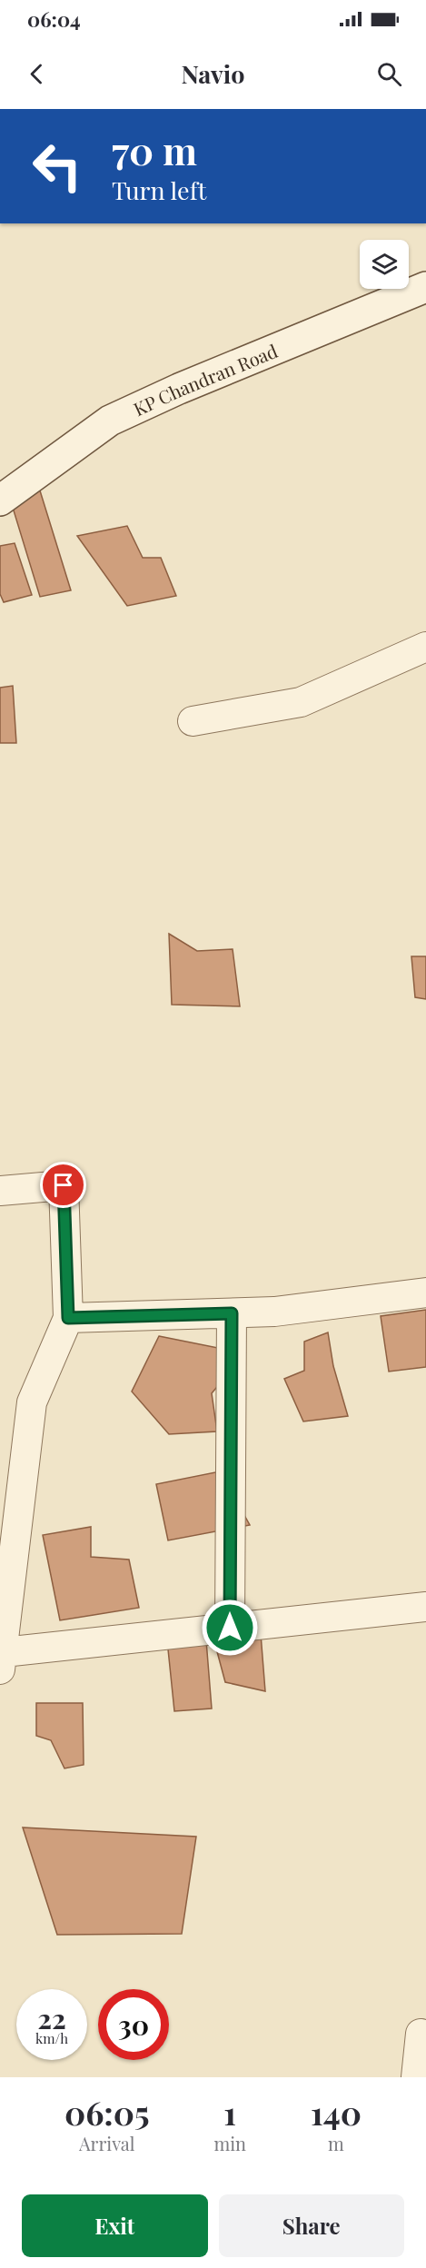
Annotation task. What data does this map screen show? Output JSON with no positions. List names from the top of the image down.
{
  "streets": {
    "main road": ["KP Chandran Road"]
  },
  "page": {
    "status": "06:04",
    "header": "Navio",
    "turn": ["70 m", "Turn left"],
    "speed": "22 km/h",
    "limit": "30",
    "eta": [
      "06:05",
      "Arrival",
      "1",
      "min",
      "140",
      "m"
    ],
    "buttons": ["Exit", "Share"]
  }
}
